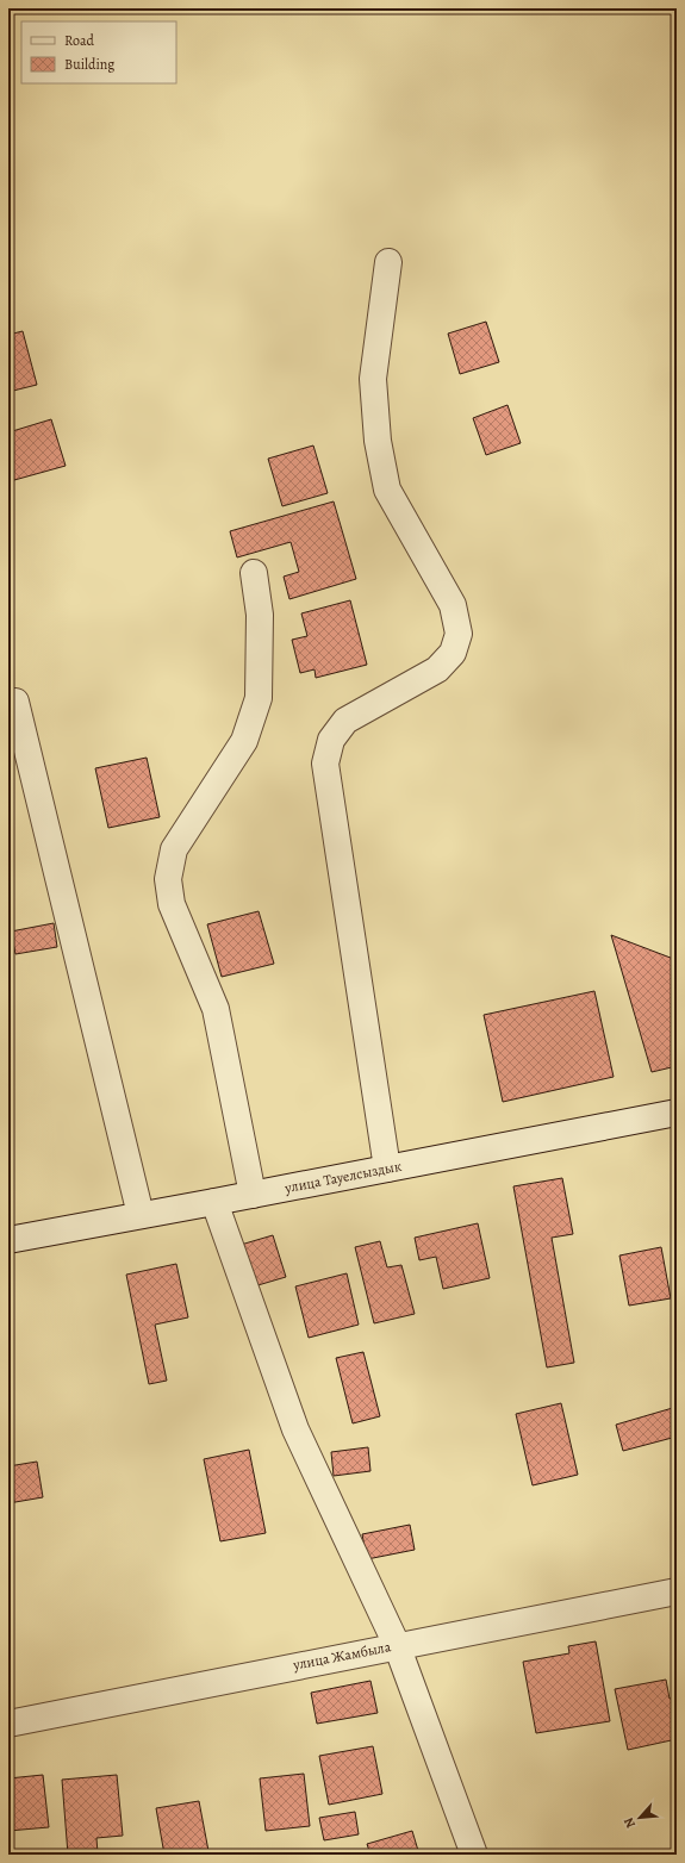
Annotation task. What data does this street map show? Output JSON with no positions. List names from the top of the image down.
{
  "streets": {
    "street": ["улица Тауелсыздык", "улица Жамбыла"]
  },
  "legend": ["Road", "Building"],
  "north": "bottom left"
}
